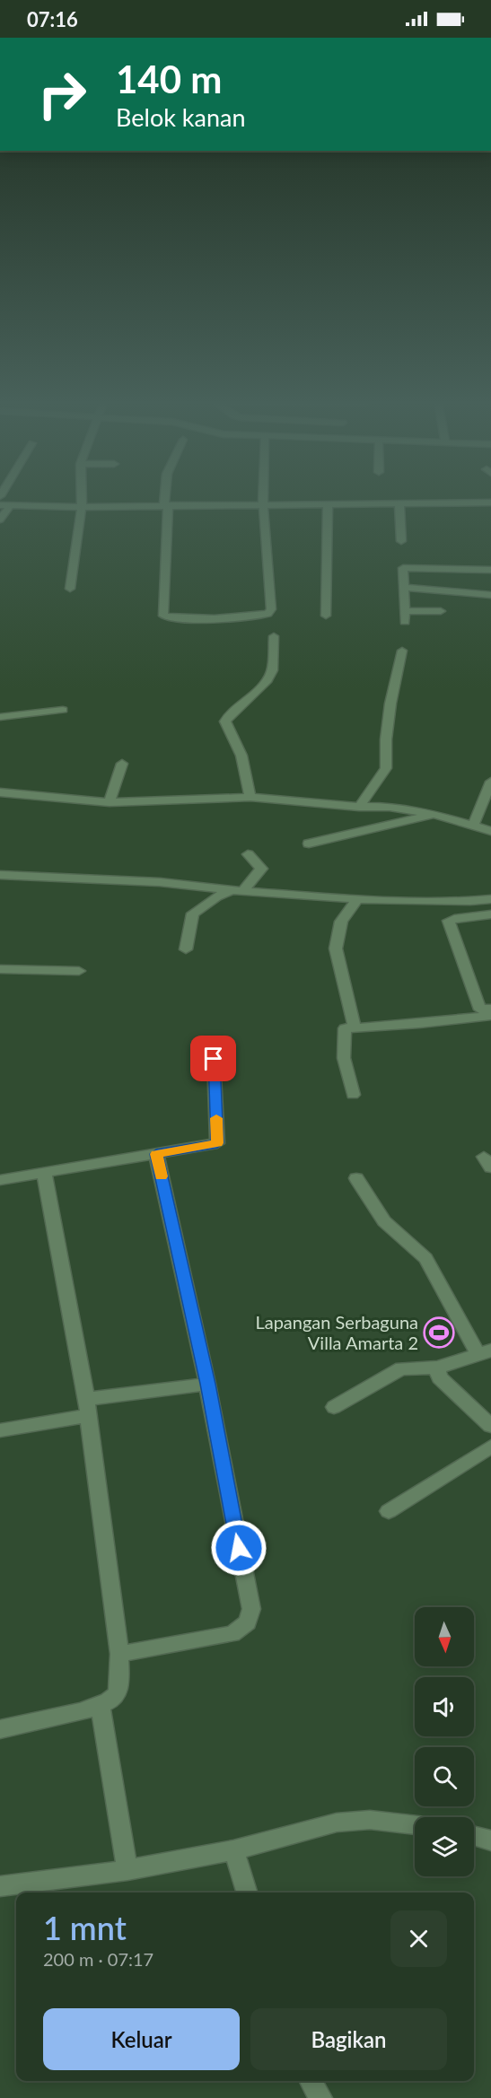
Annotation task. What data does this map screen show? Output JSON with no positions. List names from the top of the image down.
{
  "places": {
    "sports": ["Lapangan Serbaguna Villa Amarta 2"]
  },
  "north": "bottom",
  "page": {
    "status": "07:16",
    "turn": ["140 m", "Belok kanan"],
    "heading": ["1 mnt", "200 m · 07:17"],
    "buttons": ["Keluar", "Bagikan"]
  }
}
